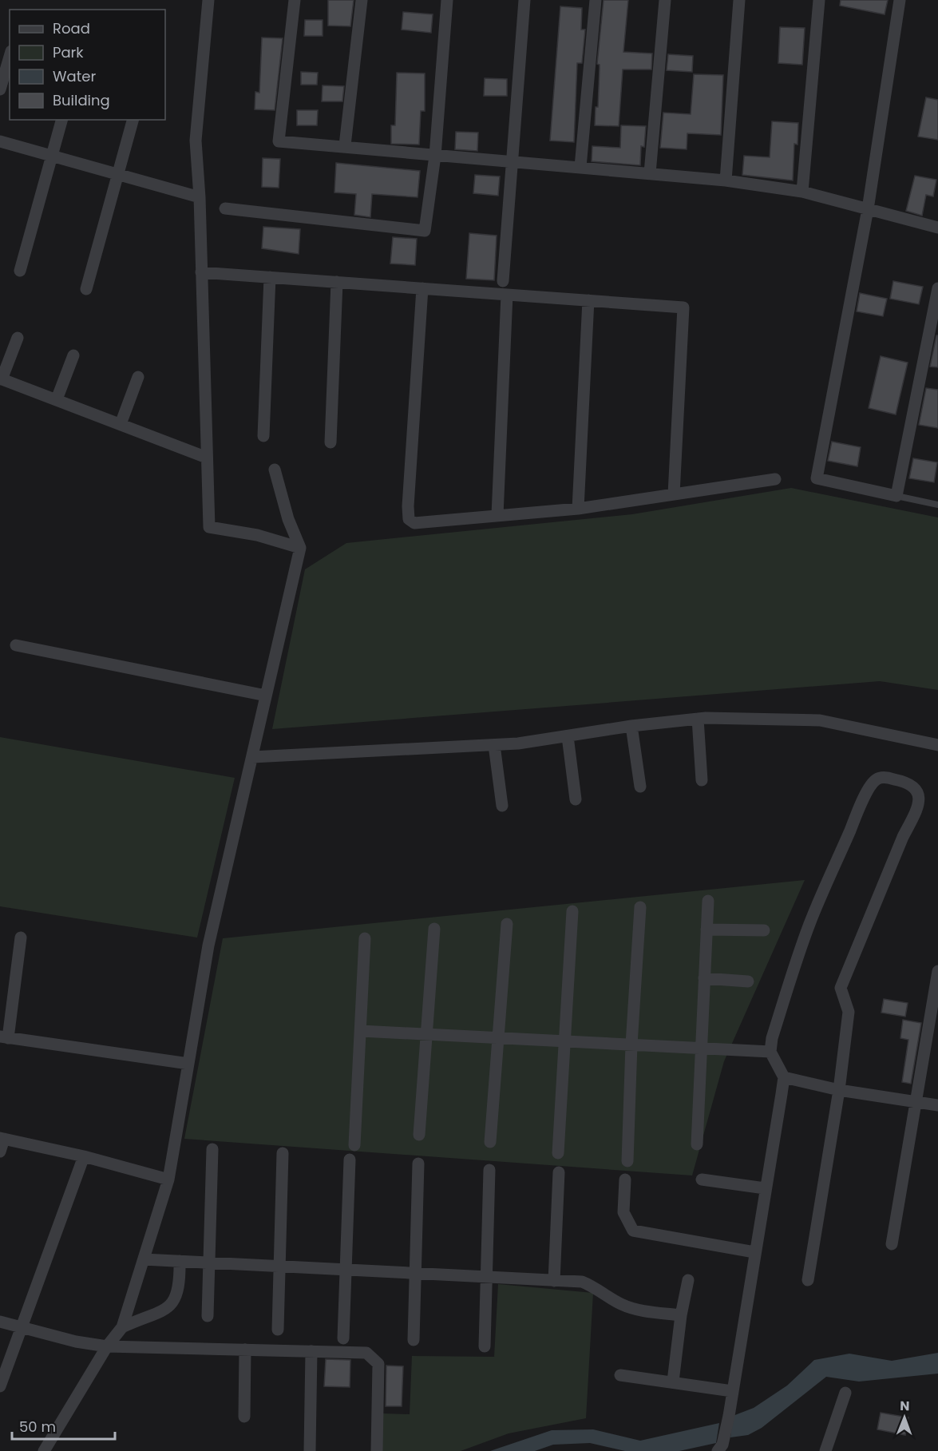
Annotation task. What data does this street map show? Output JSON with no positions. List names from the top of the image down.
{
  "legend": [
    "Road",
    "Park",
    "Water",
    "Building"
  ],
  "scale_bar": "50 m",
  "north": "top"
}
